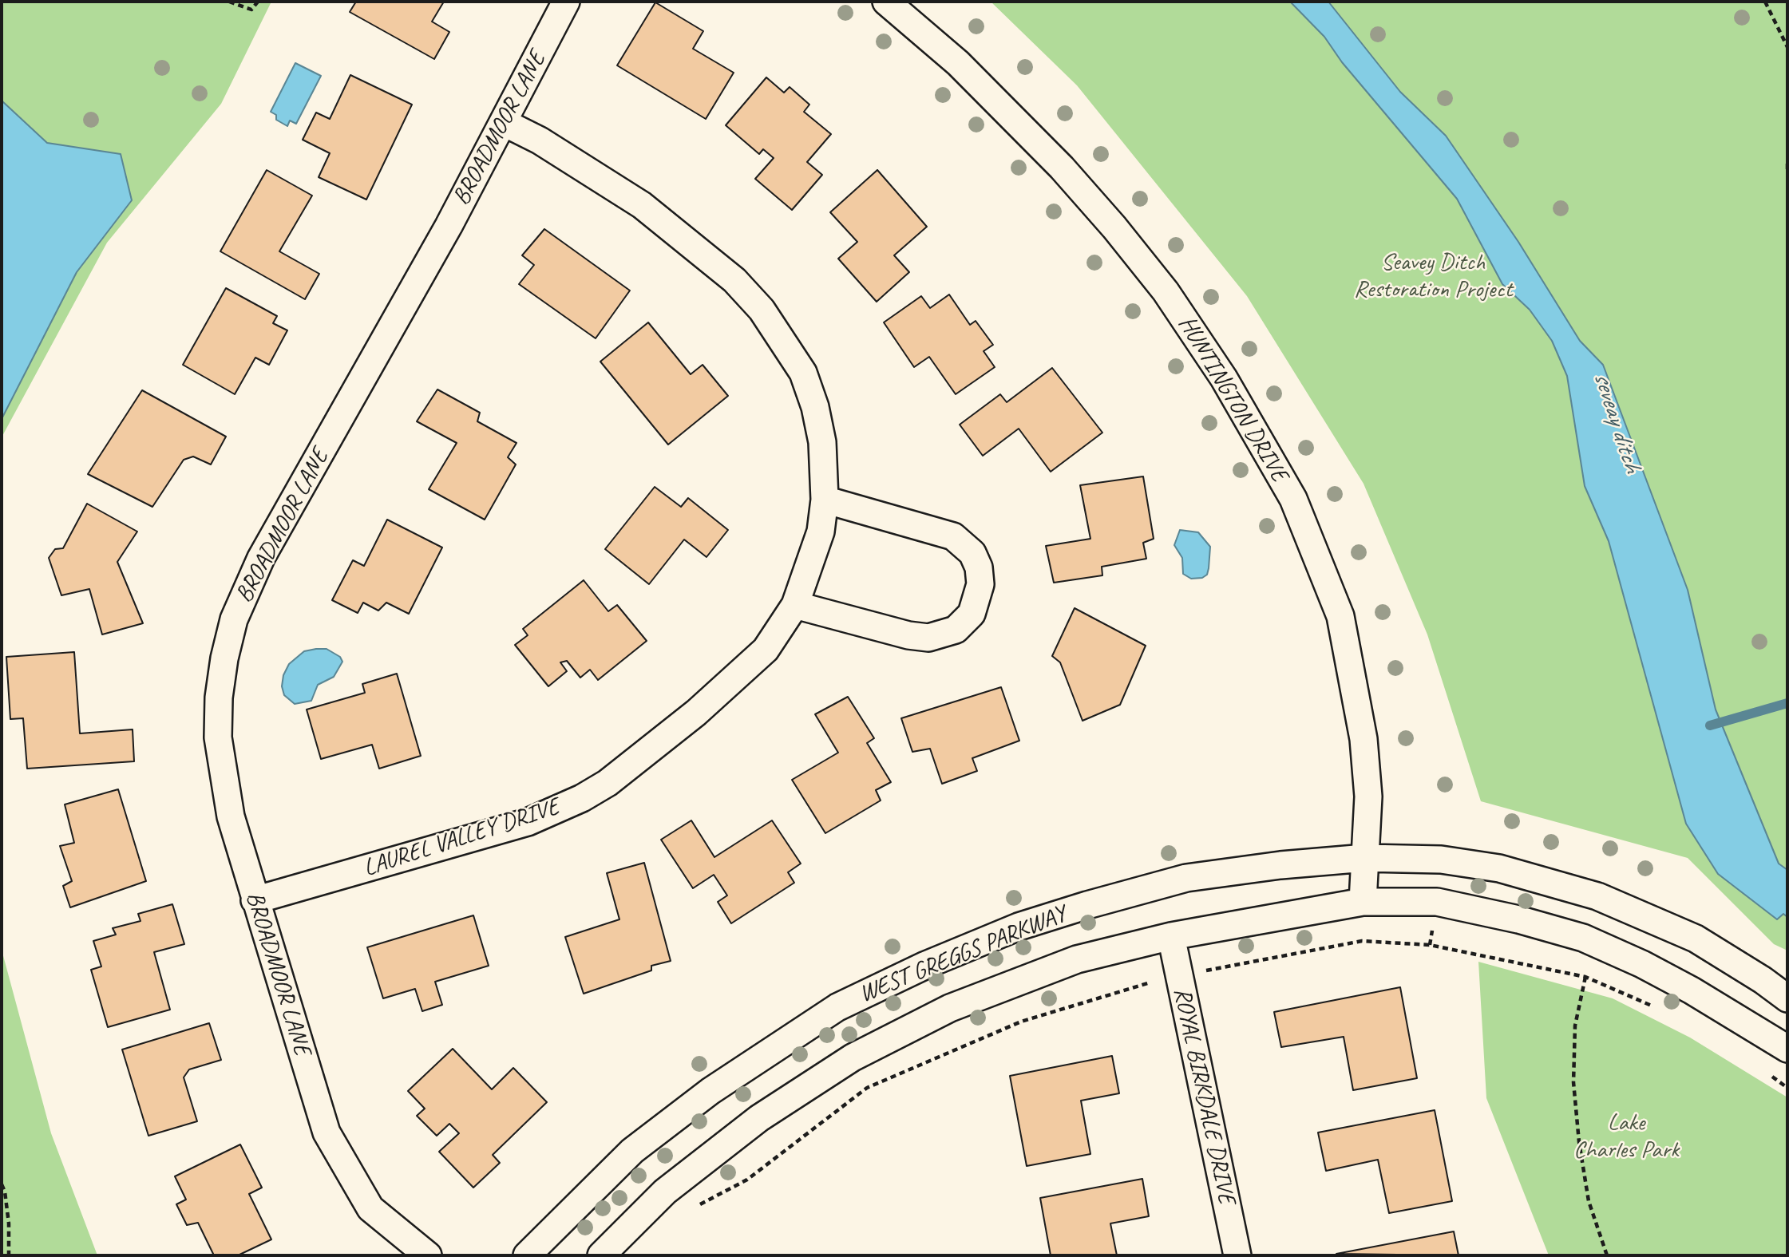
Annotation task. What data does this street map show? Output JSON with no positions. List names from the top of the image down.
{
  "streets": {
    "street": [
      "BROADMOOR LANE",
      "HUNTINGTON DRIVE",
      "LAUREL VALLEY DRIVE",
      "WEST GREGGS PARKWAY",
      "ROYAL BIRKDALE DRIVE"
    ]
  },
  "crossings": [
    ["BROADMOOR LANE", "LAUREL VALLEY DRIVE"],
    ["HUNTINGTON DRIVE", "WEST GREGGS PARKWAY"],
    ["WEST GREGGS PARKWAY", "ROYAL BIRKDALE DRIVE"]
  ],
  "water": ["seveay ditch"],
  "parks": ["Seavey Ditch Restoration Project", "Lake Charles Park"]
}
